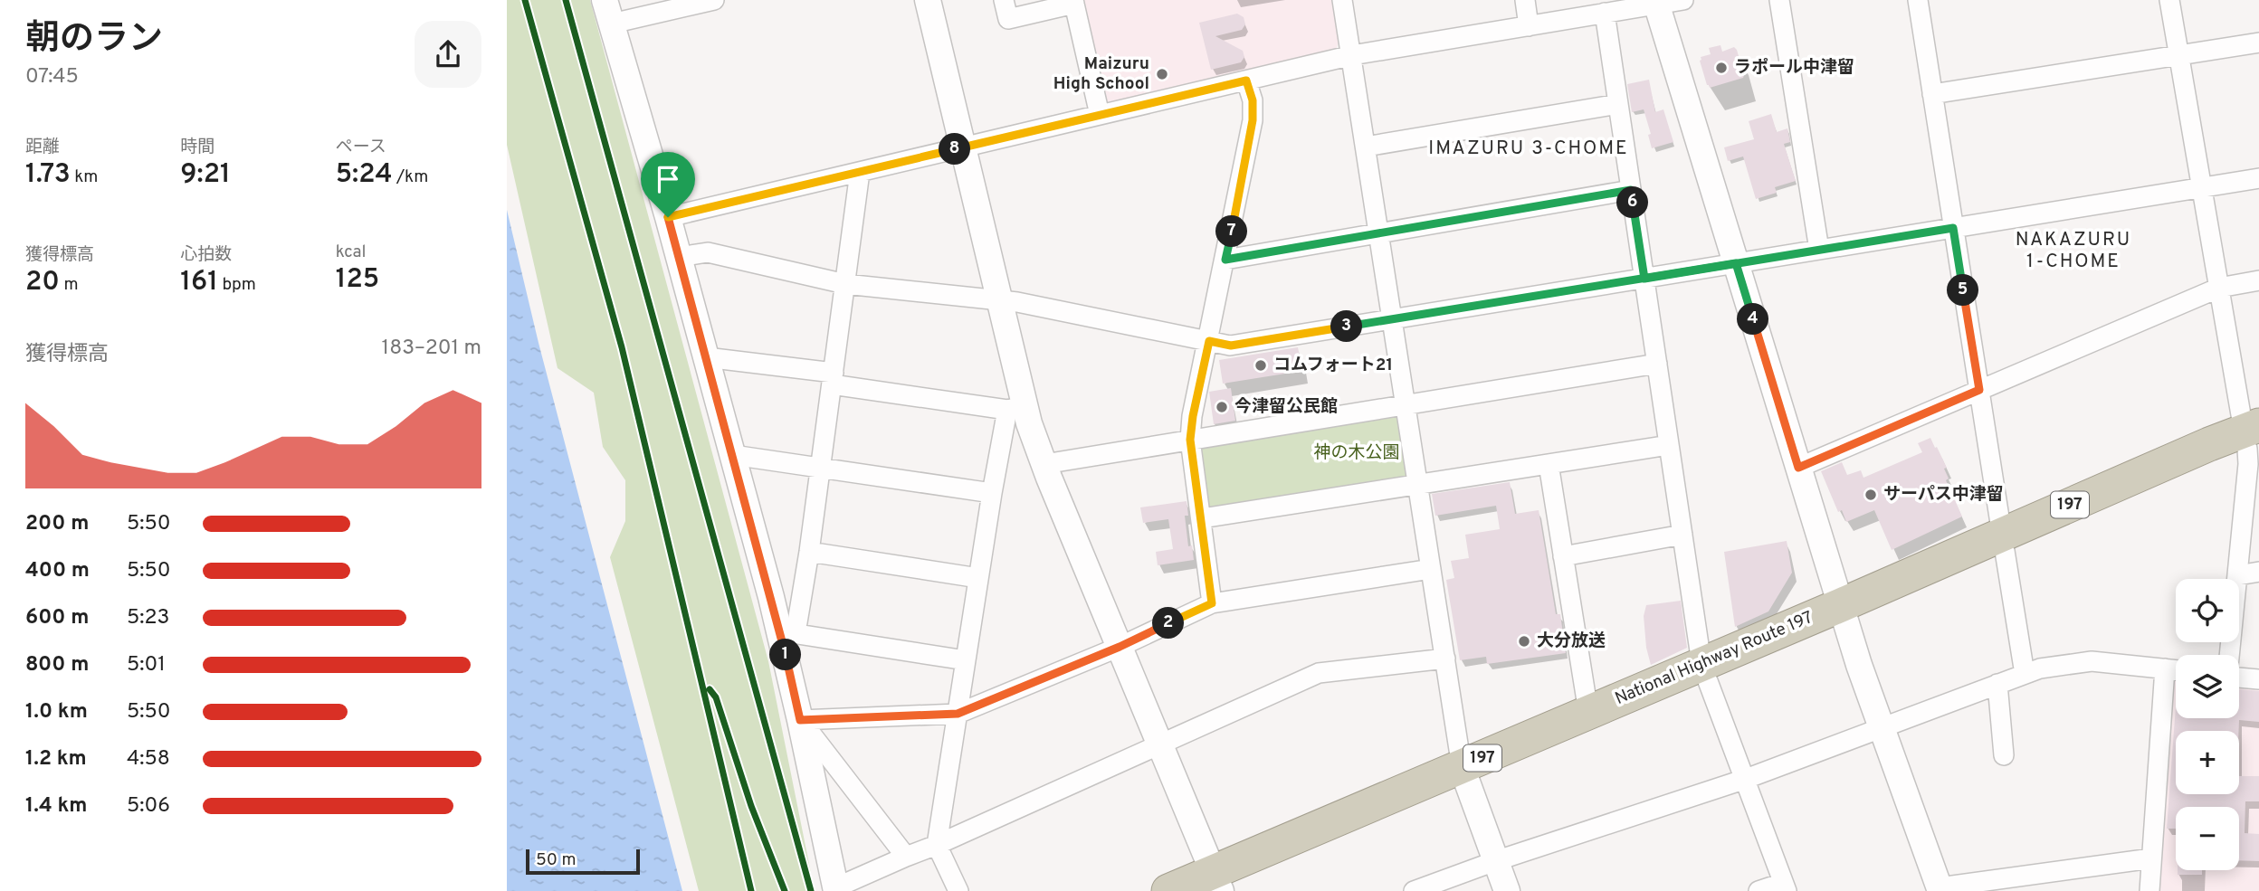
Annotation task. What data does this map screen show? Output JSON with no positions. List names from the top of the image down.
{
  "streets": {
    "highway": ["197", "National Highway Route 197"]
  },
  "districts": ["IMAZURU 3-CHOME", "NAKAZURU 1-CHOME"],
  "parks": ["神の木公園"],
  "places": [
    "ラポール中津留",
    "Maizuru High School",
    "コムフォート21",
    "今津留公民館",
    "サーパス中津留",
    "大分放送"
  ],
  "scale_bar": "50 m",
  "page": {
    "heading": ["朝のラン", "07:45"],
    "stats": [
      ["距離", "1.73 km"],
      ["時間", "9:21"],
      ["ペース", "5:24 /km"],
      ["獲得標高", "20 m"],
      ["心拍数", "161 bpm"],
      ["kcal", "125"]
    ],
    "pins": [
      "8",
      "6",
      "7",
      "5",
      "4",
      "3",
      "2",
      "1"
    ],
    "chart": ["獲得標高", "183–201 m"],
    "list": [
      {
        "name": "200 m",
        "note": "5:50"
      },
      {
        "name": "400 m",
        "note": "5:50"
      },
      {
        "name": "600 m",
        "note": "5:23"
      },
      {
        "name": "800 m",
        "note": "5:01"
      },
      {
        "name": "1.0 km",
        "note": "5:50"
      },
      {
        "name": "1.2 km",
        "note": "4:58"
      },
      {
        "name": "1.4 km",
        "note": "5:06"
      }
    ],
    "map_buttons": ["+", "−"],
    "scale": "50 m"
  }
}
